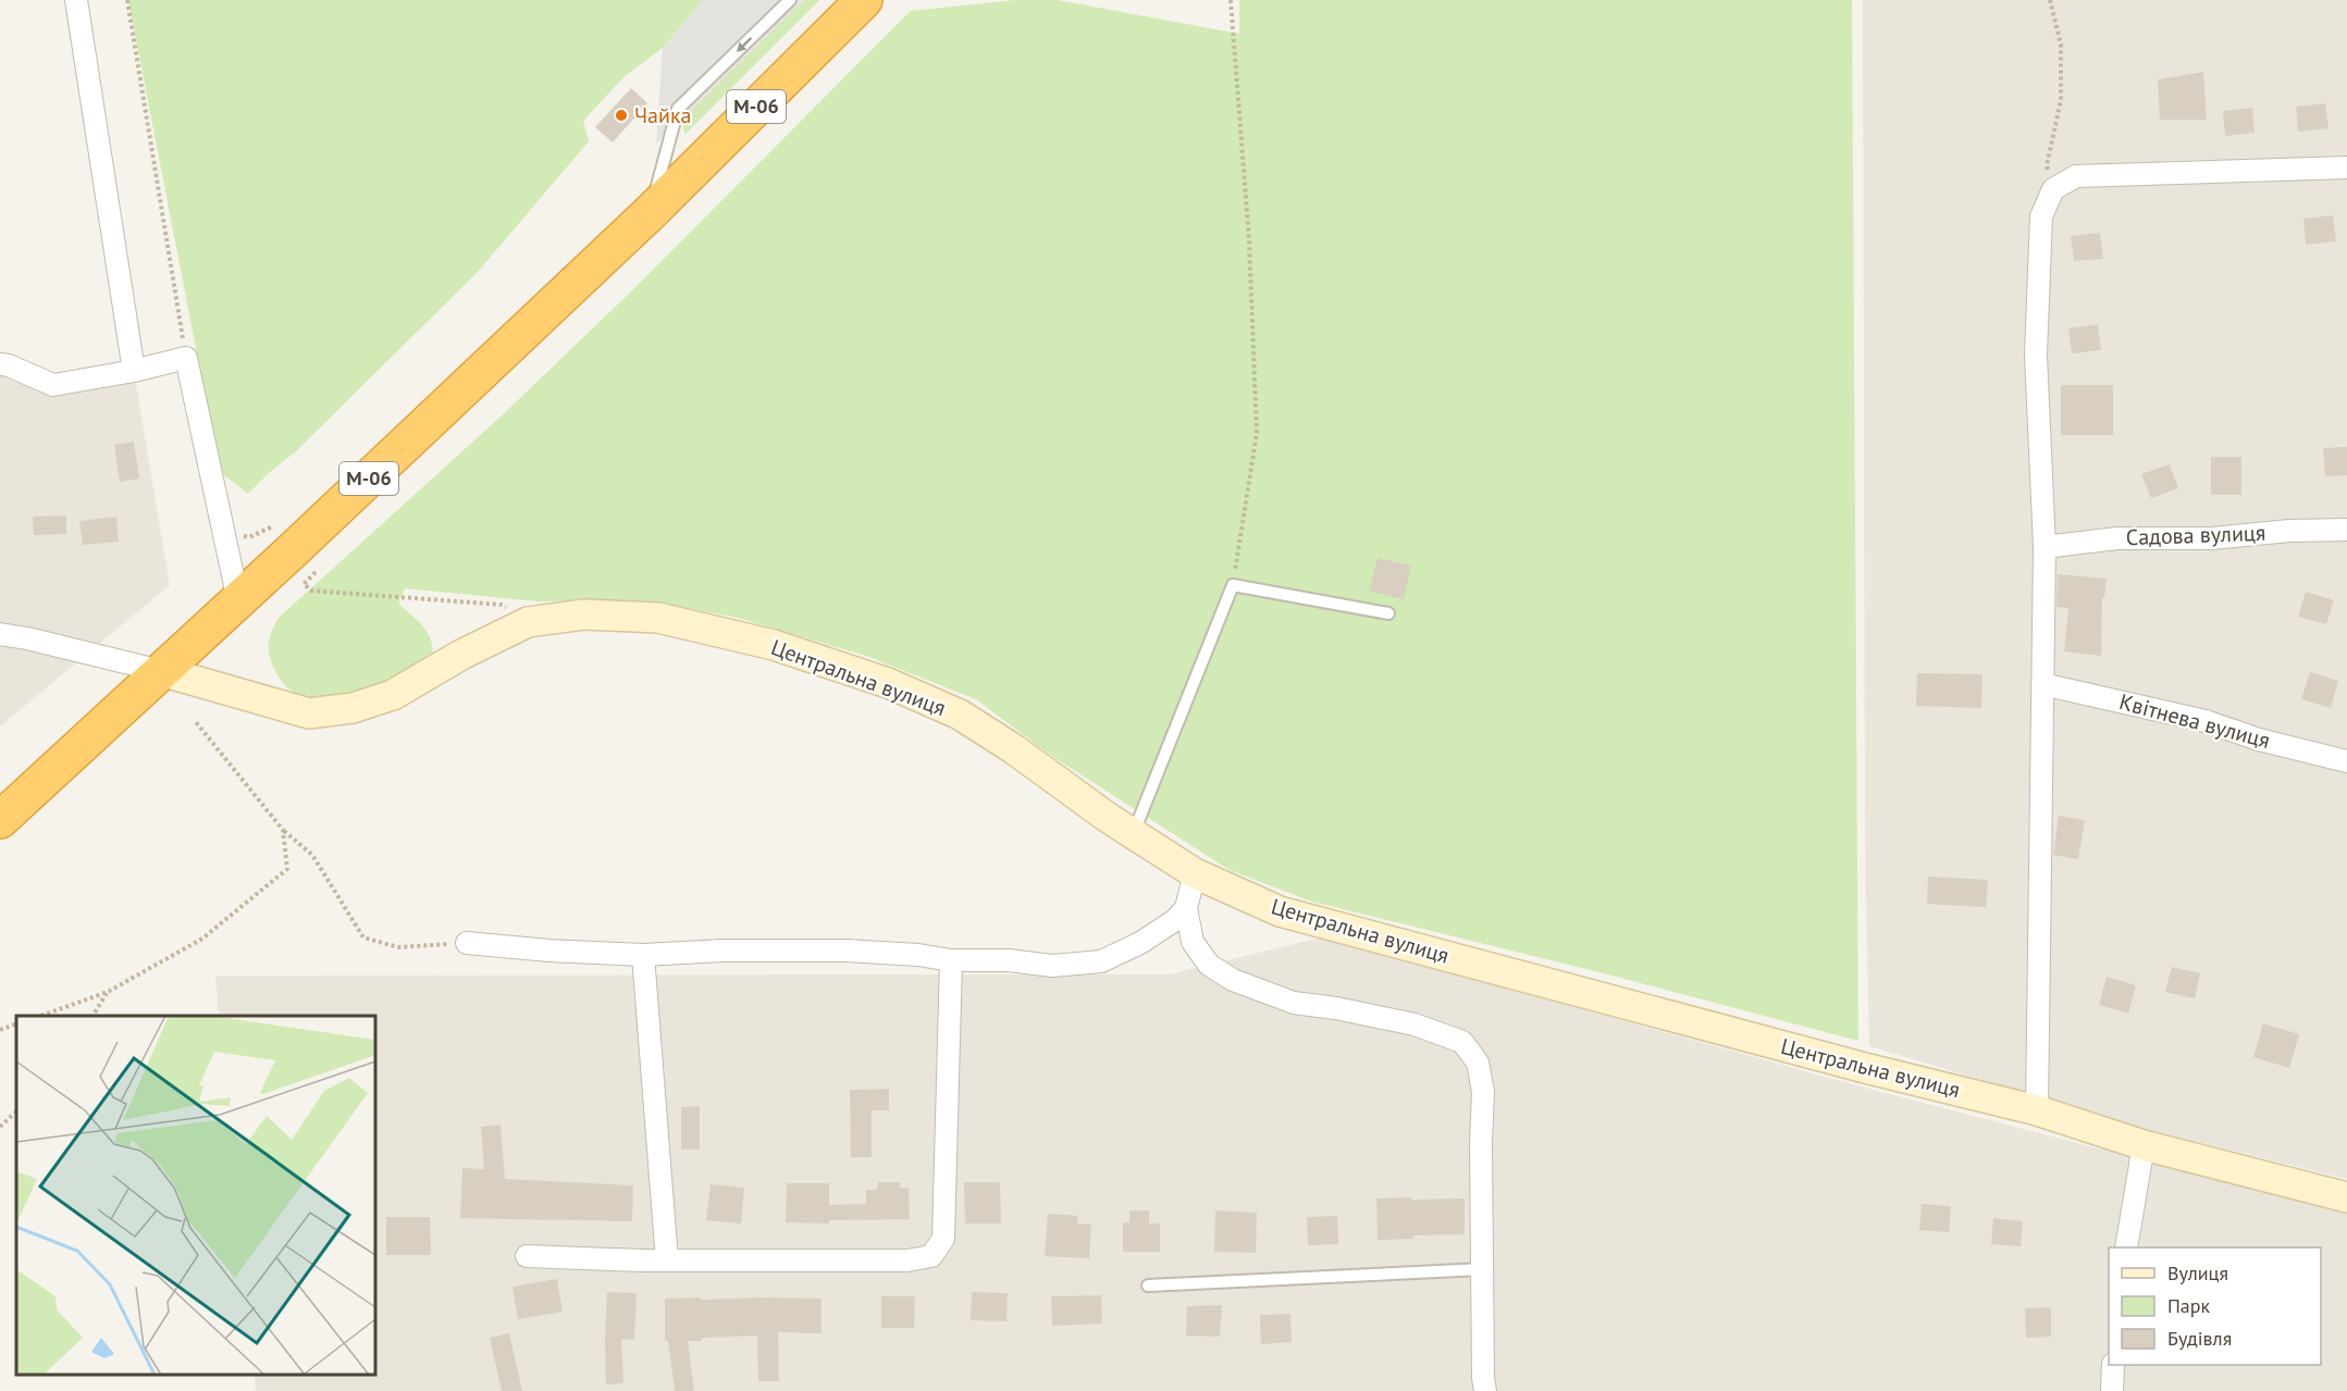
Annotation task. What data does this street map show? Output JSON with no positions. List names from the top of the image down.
{
  "streets": {
    "highway": ["М-06"],
    "street": ["Садова вулиця", "Центральна вулиця", "Квітнева вулиця"]
  },
  "crossings": [
    ["М-06", "Центральна вулиця"]
  ],
  "places": ["Чайка"],
  "legend": ["Вулиця", "Парк", "Будівля"]
}
